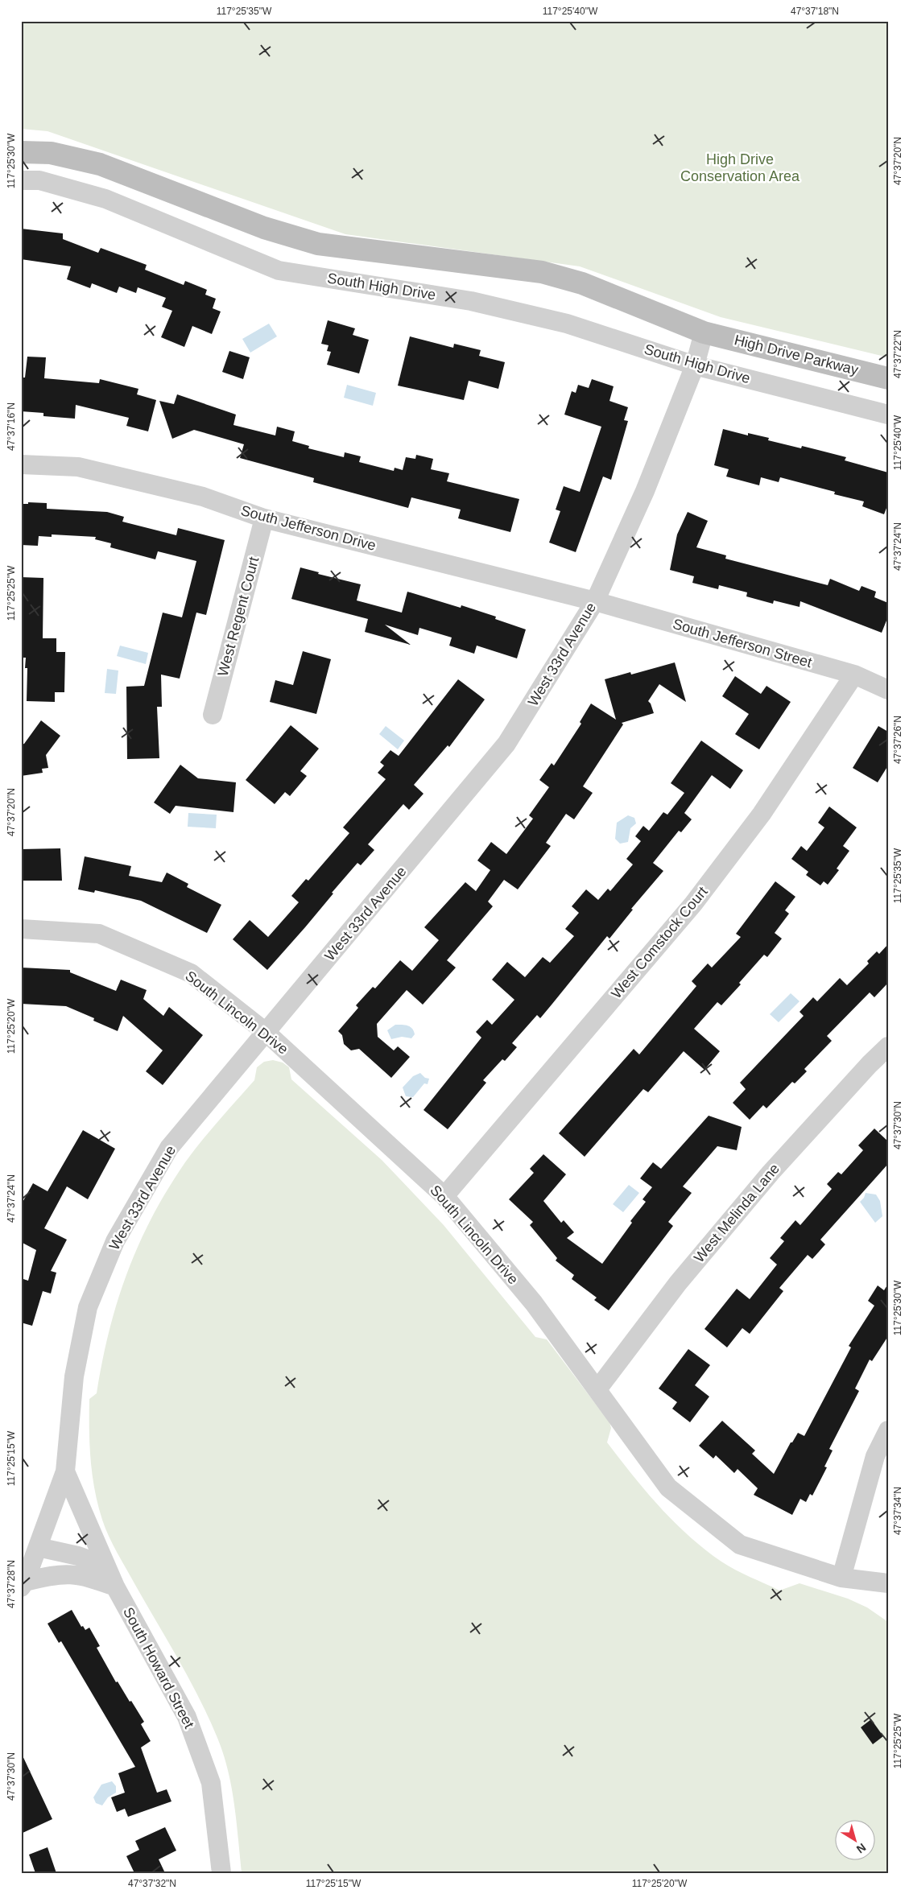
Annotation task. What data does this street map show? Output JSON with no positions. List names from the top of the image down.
{
  "streets": {
    "main road": ["High Drive Parkway"],
    "street": [
      "South High Drive",
      "South Jefferson Drive",
      "West Regent Court",
      "South Jefferson Street",
      "West 33rd Avenue",
      "West Comstock Court",
      "South Lincoln Drive",
      "West Melinda Lane",
      "South Howard Street"
    ]
  },
  "crossings": [
    ["South High Drive", "West 33rd Avenue"],
    ["High Drive Parkway", "West 33rd Avenue"],
    ["South Jefferson Drive", "West Regent Court"],
    ["South Jefferson Drive", "South Jefferson Street"],
    ["South Jefferson Drive", "West 33rd Avenue"],
    ["South Jefferson Street", "West 33rd Avenue"],
    ["South Jefferson Street", "West Comstock Court"],
    ["West 33rd Avenue", "South Lincoln Drive"],
    ["West 33rd Avenue", "South Howard Street"],
    ["West Comstock Court", "South Lincoln Drive"],
    ["South Lincoln Drive", "West Melinda Lane"]
  ],
  "parks": ["High Drive Conservation Area"],
  "north": "bottom right",
  "coordinates": [
    "117°25'35\"W",
    "117°25'40\"W",
    "47°37'18\"N",
    "47°37'20\"N",
    "117°25'30\"W",
    "47°37'22\"N",
    "47°37'16\"N",
    "47°37'24\"N",
    "117°25'25\"W",
    "47°37'26\"N",
    "117°25'20\"W",
    "47°37'30\"N",
    "117°25'15\"W",
    "47°37'34\"N",
    "47°37'28\"N",
    "47°37'32\"N"
  ]
}
